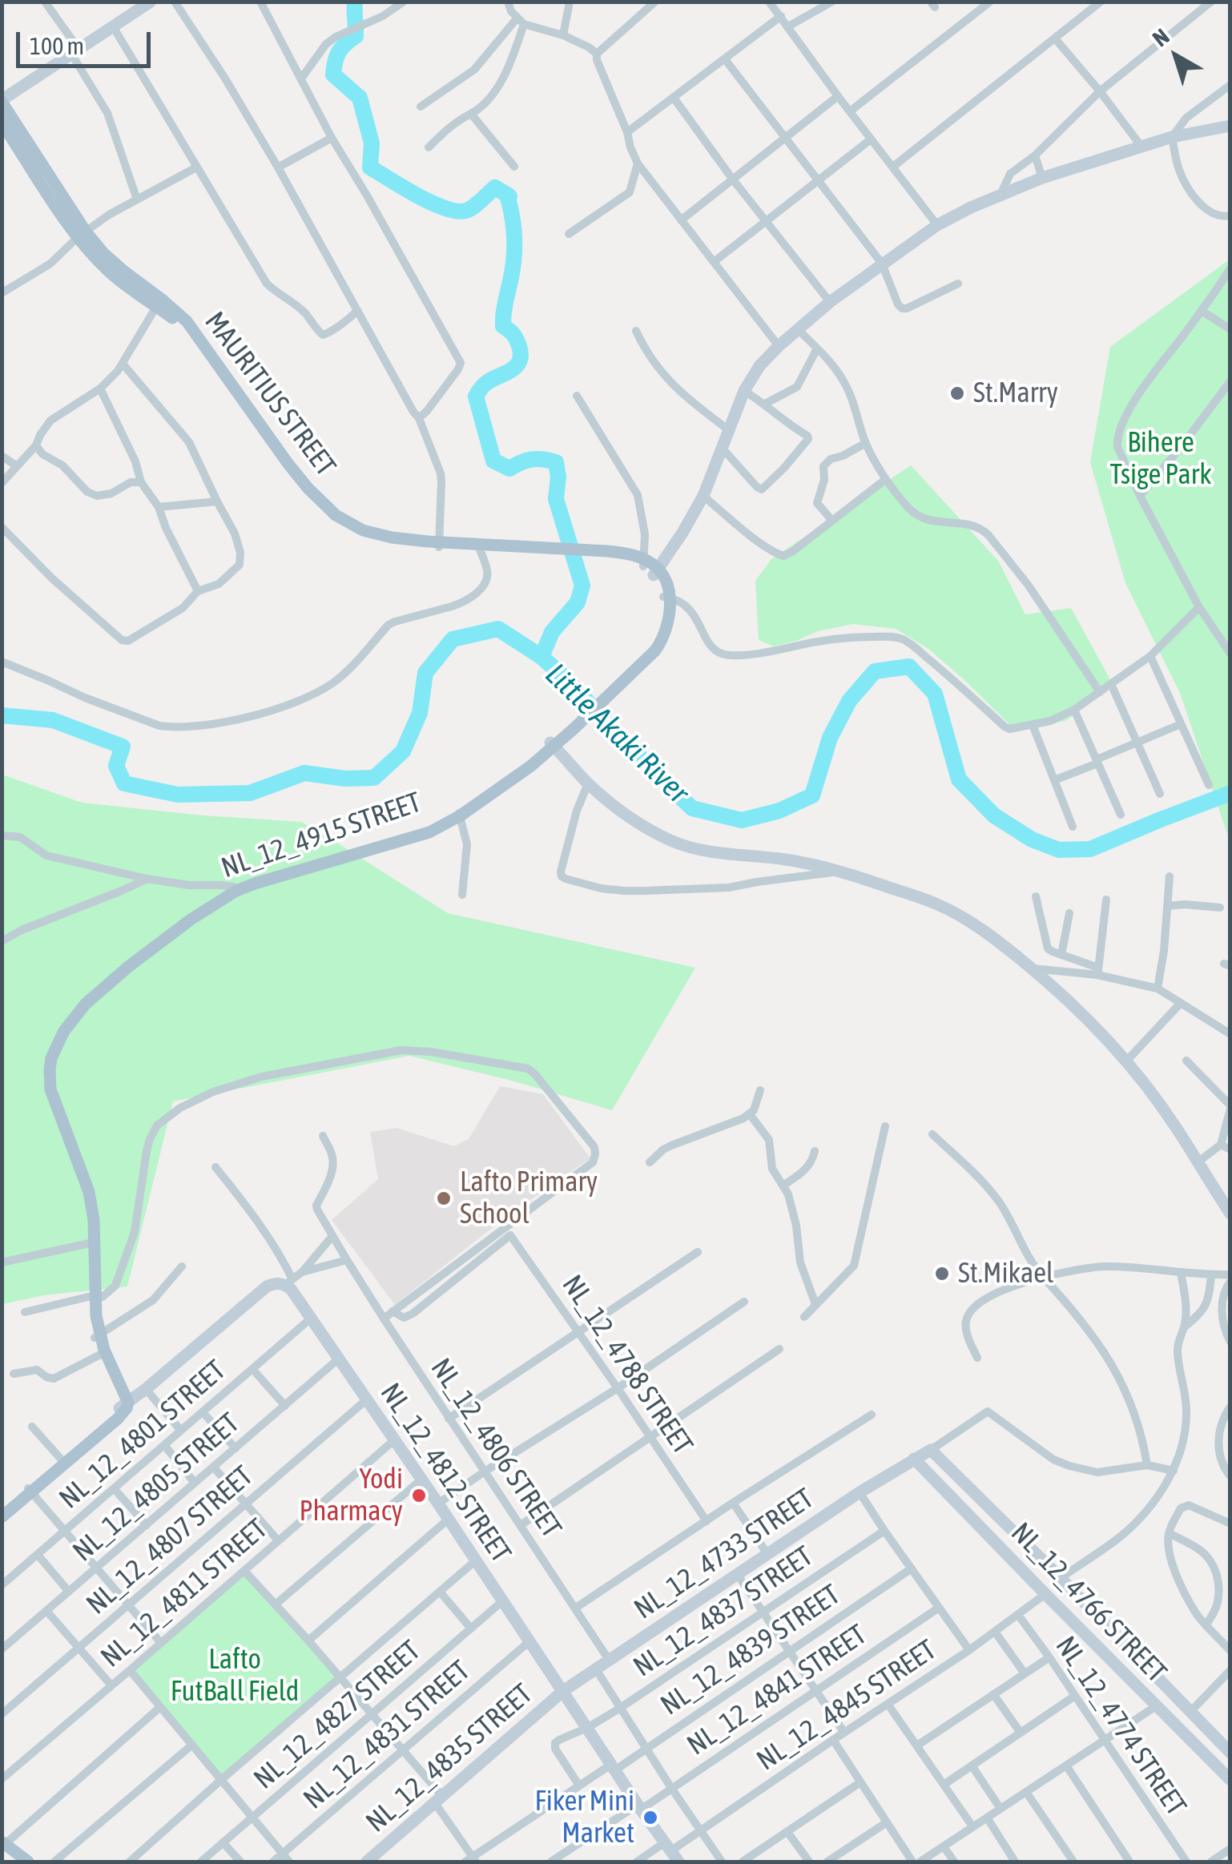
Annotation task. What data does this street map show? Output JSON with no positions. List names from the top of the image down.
{
  "streets": {
    "main road": ["MAURITIUS STREET", "NL_12_4915 STREET"],
    "street": [
      "NL_12_4788 STREET",
      "NL_12_4801 STREET",
      "NL_12_4806 STREET",
      "NL_12_4812 STREET",
      "NL_12_4805 STREET",
      "NL_12_4807 STREET",
      "NL_12_4733 STREET",
      "NL_12_4811 STREET",
      "NL_12_4766 STREET",
      "NL_12_4837 STREET",
      "NL_12_4839 STREET",
      "NL_12_4841 STREET",
      "NL_12_4845 STREET",
      "NL_12_4827 STREET",
      "NL_12_4774 STREET",
      "NL_12_4831 STREET",
      "NL_12_4835 STREET"
    ]
  },
  "crossings": [
    ["NL_12_4801 STREET", "NL_12_4812 STREET"],
    ["NL_12_4806 STREET", "NL_12_4733 STREET"],
    ["NL_12_4812 STREET", "NL_12_4805 STREET"],
    ["NL_12_4812 STREET", "NL_12_4807 STREET"],
    ["NL_12_4812 STREET", "NL_12_4733 STREET"],
    ["NL_12_4812 STREET", "NL_12_4811 STREET"],
    ["NL_12_4812 STREET", "NL_12_4837 STREET"],
    ["NL_12_4812 STREET", "NL_12_4839 STREET"],
    ["NL_12_4812 STREET", "NL_12_4841 STREET"],
    ["NL_12_4812 STREET", "NL_12_4845 STREET"],
    ["NL_12_4812 STREET", "NL_12_4827 STREET"],
    ["NL_12_4812 STREET", "NL_12_4831 STREET"],
    ["NL_12_4812 STREET", "NL_12_4835 STREET"],
    ["NL_12_4733 STREET", "NL_12_4766 STREET"],
    ["NL_12_4733 STREET", "NL_12_4835 STREET"],
    ["NL_12_4766 STREET", "NL_12_4845 STREET"],
    ["NL_12_4837 STREET", "NL_12_4839 STREET"],
    ["NL_12_4845 STREET", "NL_12_4774 STREET"]
  ],
  "water": ["Little Akaki River"],
  "parks": ["Bihere Tsige Park", "Lafto FutBall Field"],
  "places": [
    "St.Marry",
    "Lafto Primary School",
    "St.Mikael",
    "Yodi Pharmacy",
    "Fiker Mini Market"
  ],
  "scale_bar": "100 m",
  "north": "top left"
}
